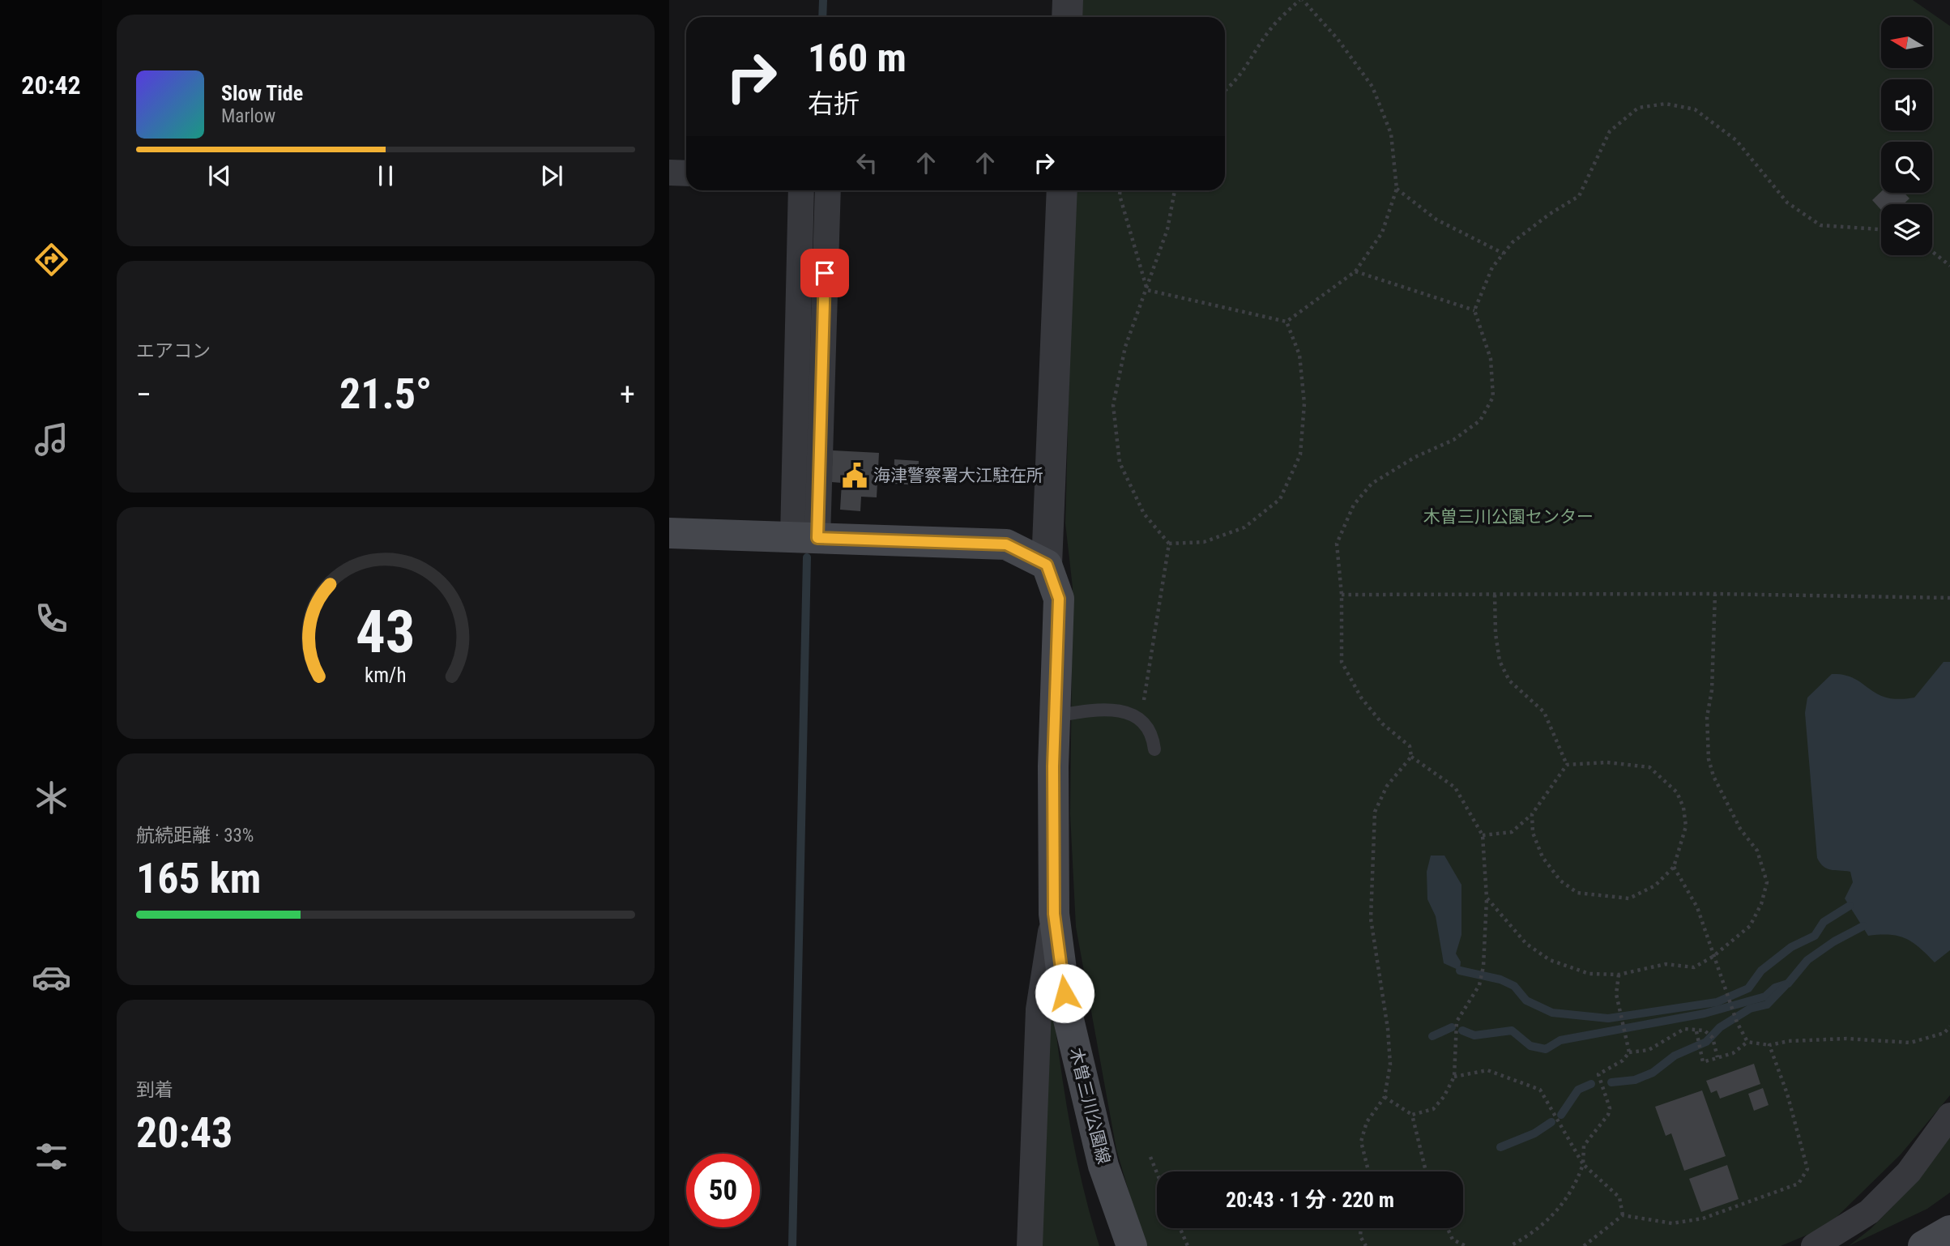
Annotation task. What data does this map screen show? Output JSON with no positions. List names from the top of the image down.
{
  "streets": {
    "main road": ["木曽三川公園線"]
  },
  "parks": ["木曽三川公園センター"],
  "places": {
    "public building": ["海津警察署大江駐在所"]
  },
  "north": "left",
  "page": {
    "tabs": "20:42",
    "turn": ["160 m", "右折"],
    "song": ["Slow Tide", "Marlow"],
    "tile": [
      "エアコン",
      ["航続距離 · 33%", "165 km"],
      ["到着", "20:43"]
    ],
    "heat": ["−", "21.5°", "+"],
    "limit": "50",
    "trip": "20:43 · 1 分 · 220 m",
    "gauge": ["43", "km/h"]
  }
}
